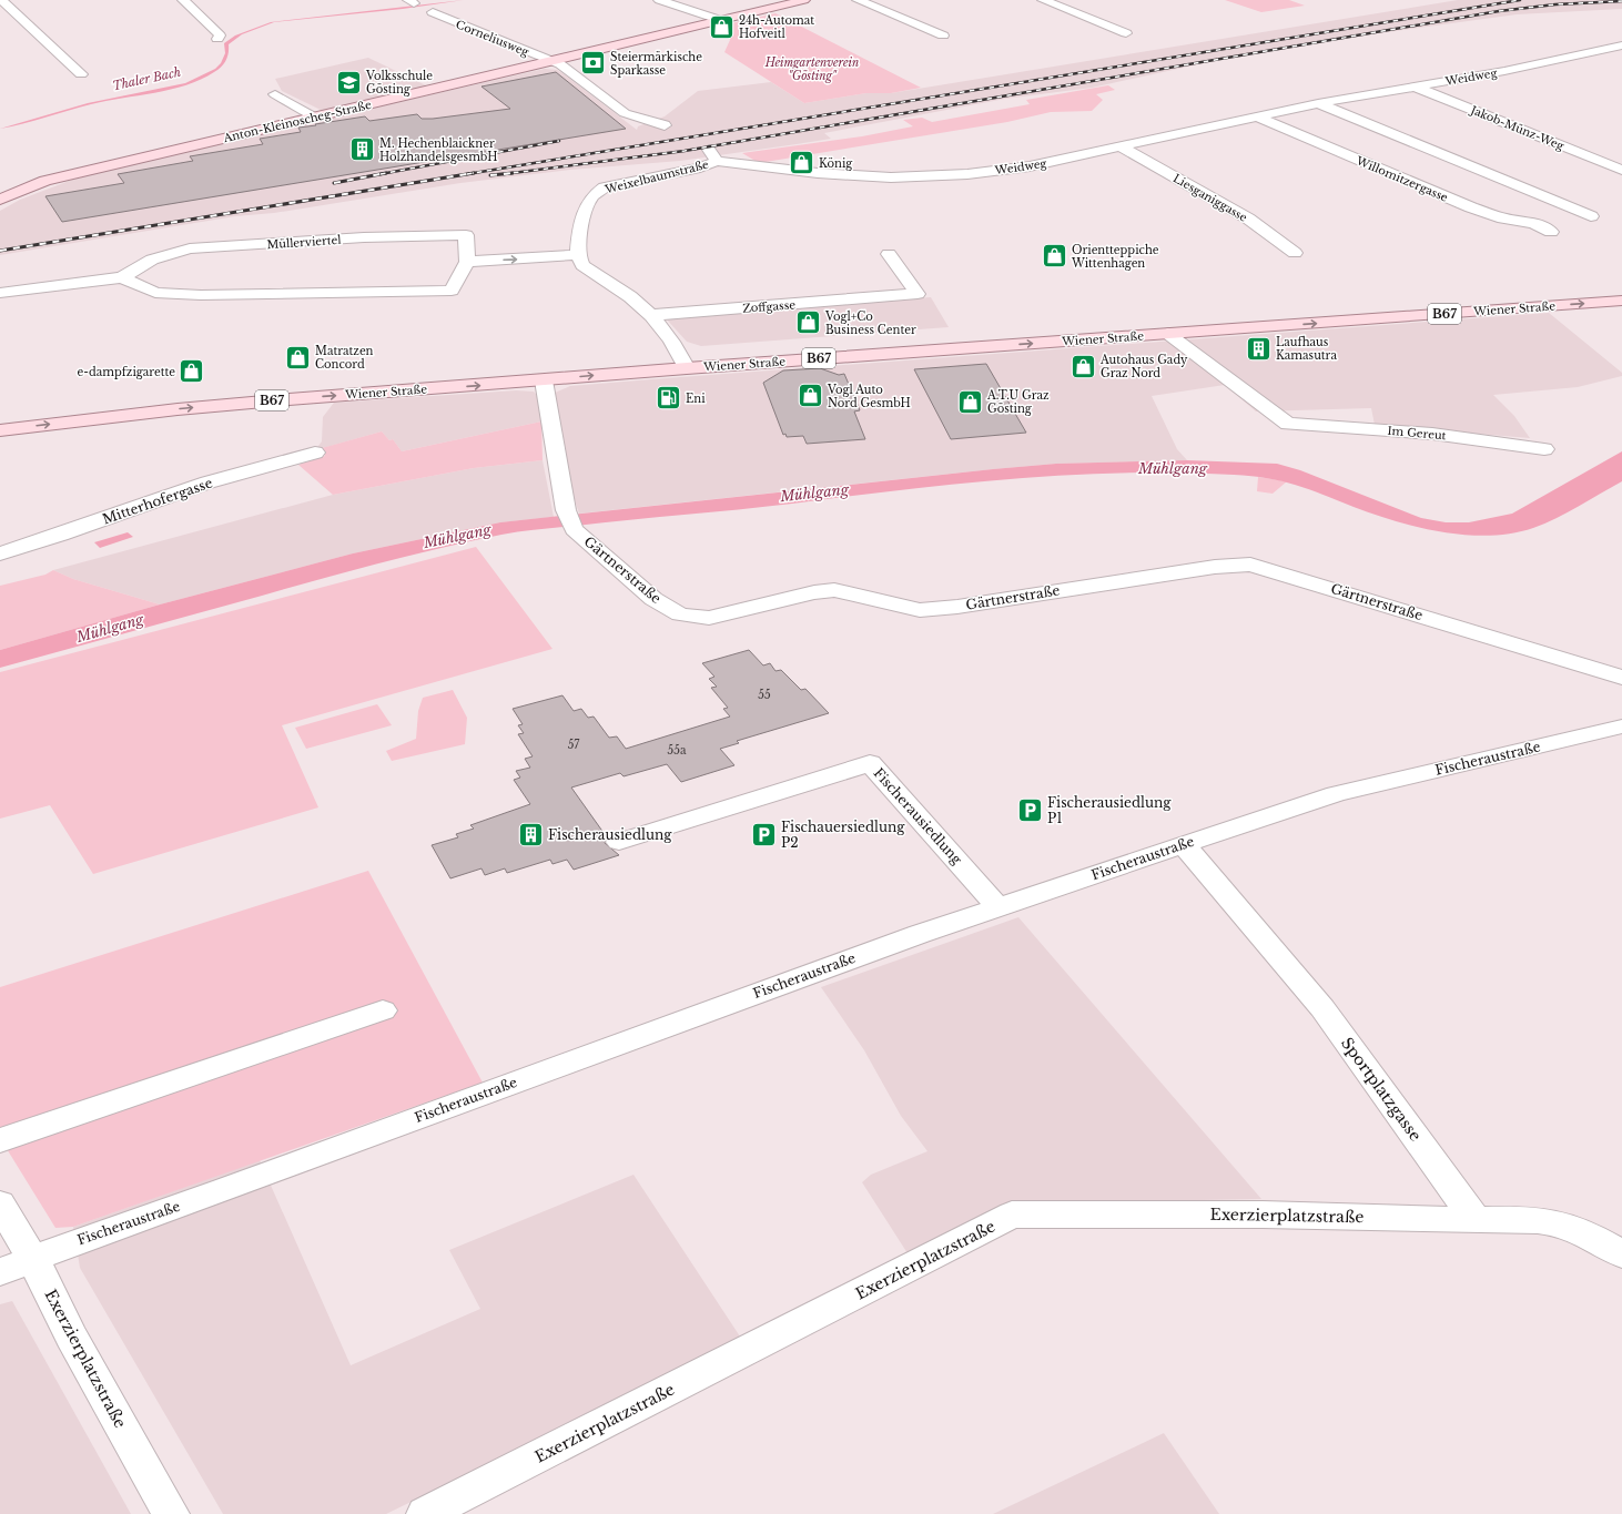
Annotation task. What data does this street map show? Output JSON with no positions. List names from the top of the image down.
{
  "streets": {
    "main road": ["Anton-Kleinoscheg-Straße", "Wiener Straße", "B67"],
    "street": [
      "Corneliusweg",
      "Weidweg",
      "Jakob-Münz-Weg",
      "Weixelbaumstraße",
      "Willomitzergasse",
      "Liesganiggasse",
      "Müllerviertel",
      "Zoffgasse",
      "Im Gereut",
      "Mitterhofergasse",
      "Gärtnerstraße",
      "Fischeraustraße",
      "Fischerausiedlung",
      "Sportplatzgasse",
      "Exerzierplatzstraße"
    ]
  },
  "crossings": [
    ["Corneliusweg", "Anton-Kleinoscheg-Straße"],
    ["Weidweg", "Jakob-Münz-Weg"],
    ["Weidweg", "Weixelbaumstraße"],
    ["Weidweg", "Willomitzergasse"],
    ["Weidweg", "Liesganiggasse"],
    ["Wiener Straße", "Im Gereut"],
    ["Wiener Straße", "Gärtnerstraße"],
    ["Fischeraustraße", "Fischerausiedlung"],
    ["Fischeraustraße", "Sportplatzgasse"],
    ["Fischeraustraße", "Exerzierplatzstraße"],
    ["Sportplatzgasse", "Exerzierplatzstraße"]
  ],
  "water": ["Thaler Bach", "Mühlgang"],
  "parks": ["Heimgartenverein \"Gösting\""],
  "places": {
    "shop": [
      "24h-Automat Hofveitl",
      "König",
      "Orientteppiche Wittenhagen",
      "Vogl+Co Business Center",
      "Matratzen Concord",
      "Autohaus Gady Graz Nord",
      "e-dampfzigarette",
      "Vogl Auto Nord GesmbH",
      "A.T.U Graz Gösting"
    ],
    "bank": ["Steiermärkische Sparkasse"],
    "school or university": ["Volksschule Gösting"],
    "building": ["M. Hechenblaickner HolzhandelsgesmbH", "Laufhaus Kamasutra", "Fischerausiedlung"],
    "fuel station": ["Eni"],
    "parking": ["Fischerausiedlung P1", "Fischauersiedlung P2"]
  },
  "house_numbers": ["55", "57", "55a"]
}
